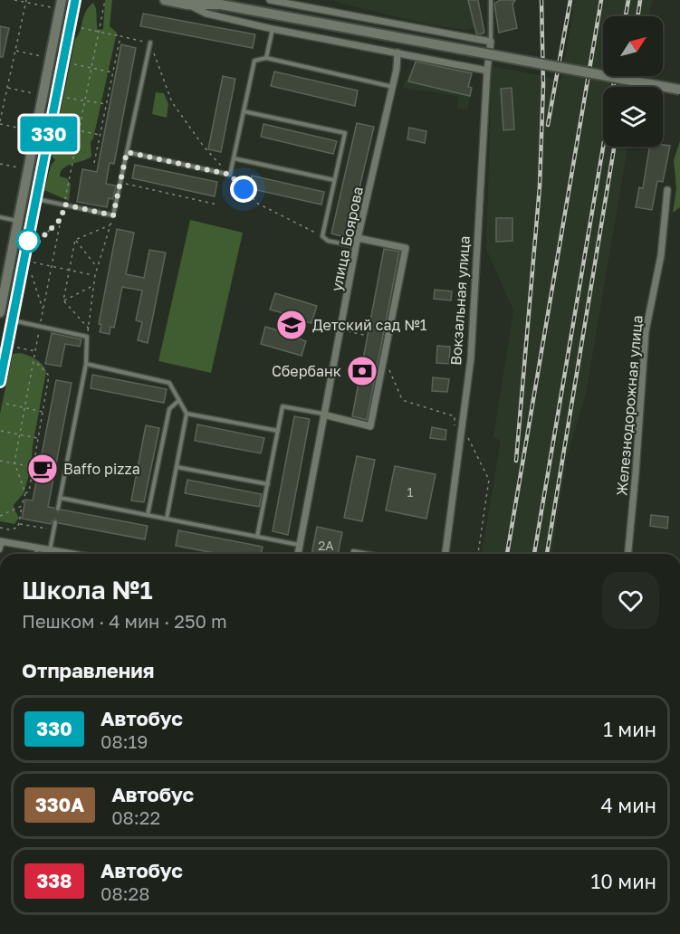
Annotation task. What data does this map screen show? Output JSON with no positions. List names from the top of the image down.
{
  "streets": {
    "street": ["улица Боярова", "Вокзальная улица", "Железнодорожная улица"]
  },
  "places": {
    "school or university": ["Детский сад №1"],
    "bank": ["Сбербанк"],
    "cafe": ["Baffo pizza"]
  },
  "lines": ["bus line 330"],
  "house_numbers": ["1", "2А"],
  "north": "top right",
  "page": {
    "on_map": "330",
    "heading": [
      ["Школа №1", "Пешком · 4 мин · 250 m"],
      "Отправления"
    ],
    "list": [
      {
        "mark": "330",
        "name": "Автобус",
        "note": "08:19",
        "value": "1 мин"
      },
      {
        "mark": "330А",
        "name": "Автобус",
        "note": "08:22",
        "value": "4 мин"
      },
      {
        "mark": "338",
        "name": "Автобус",
        "note": "08:28",
        "value": "10 мин"
      }
    ]
  }
}
